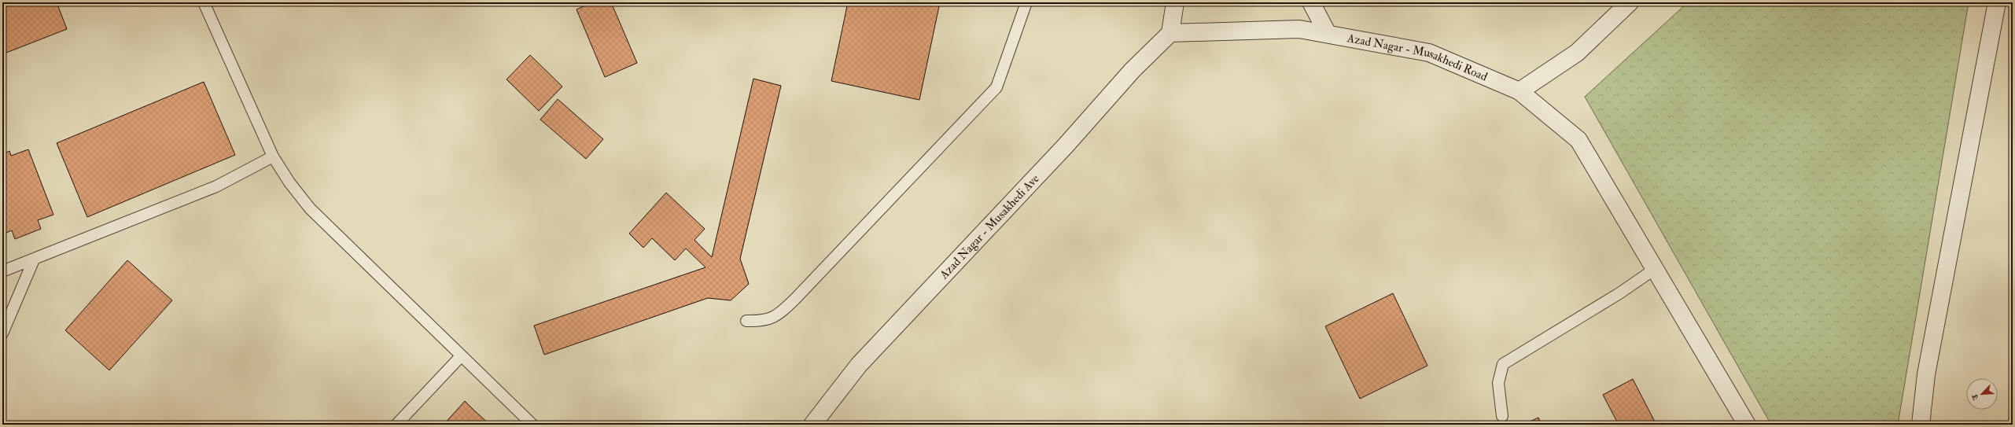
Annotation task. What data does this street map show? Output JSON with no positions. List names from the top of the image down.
{
  "streets": {
    "street": ["Azad Nagar - Musakhedi Road", "Azad Nagar - Musakhedi Ave"]
  },
  "crossings": [
    ["Azad Nagar - Musakhedi Road", "Azad Nagar - Musakhedi Ave"]
  ],
  "north": "bottom left"
}
